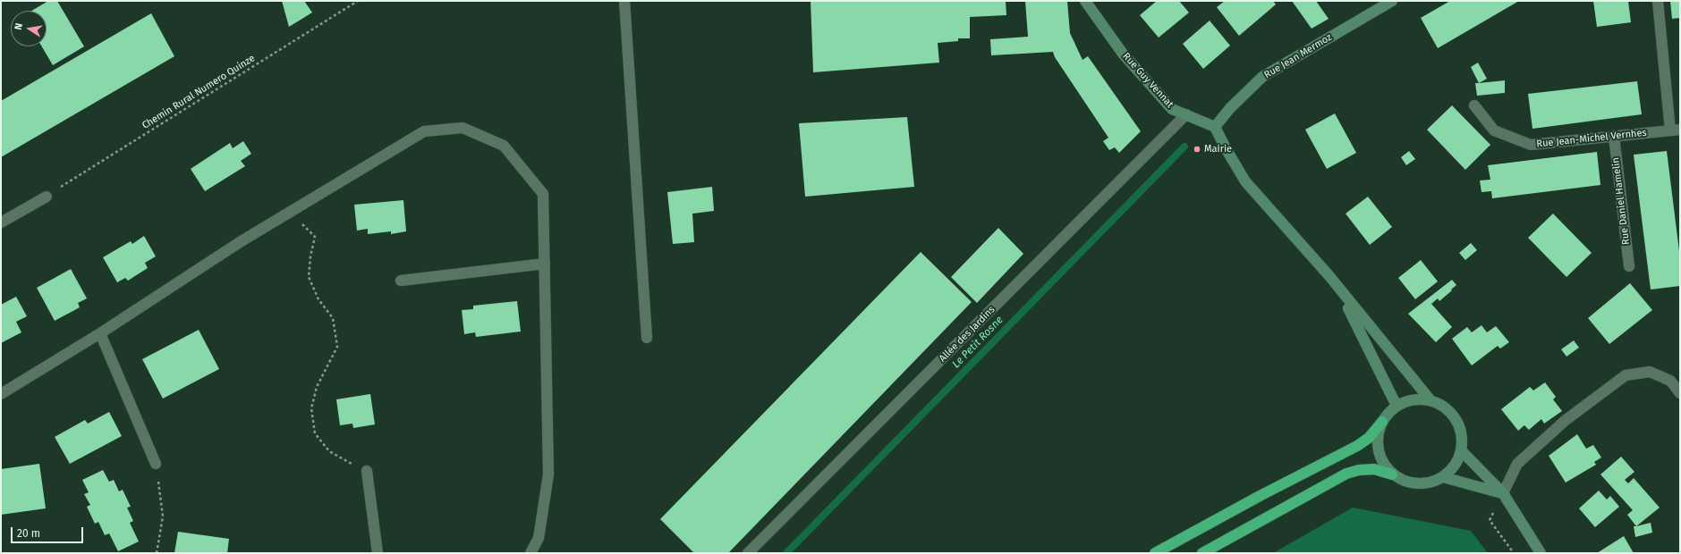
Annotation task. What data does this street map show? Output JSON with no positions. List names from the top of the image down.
{
  "streets": {
    "street": [
      "Rue Jean Mermoz",
      "Rue Guy Vennat",
      "Rue Jean-Michel Vernhes",
      "Rue Daniel Hamelin",
      "Allée des Jardins"
    ],
    "path": ["Chemin Rural Numero Quinze"]
  },
  "crossings": [
    ["Rue Jean Mermoz", "Rue Guy Vennat"],
    ["Rue Guy Vennat", "Allée des Jardins"],
    ["Rue Jean-Michel Vernhes", "Rue Daniel Hamelin"]
  ],
  "water": ["Le Petit Rosne"],
  "places": ["Mairie"],
  "scale_bar": "20 m",
  "north": "left"
}
